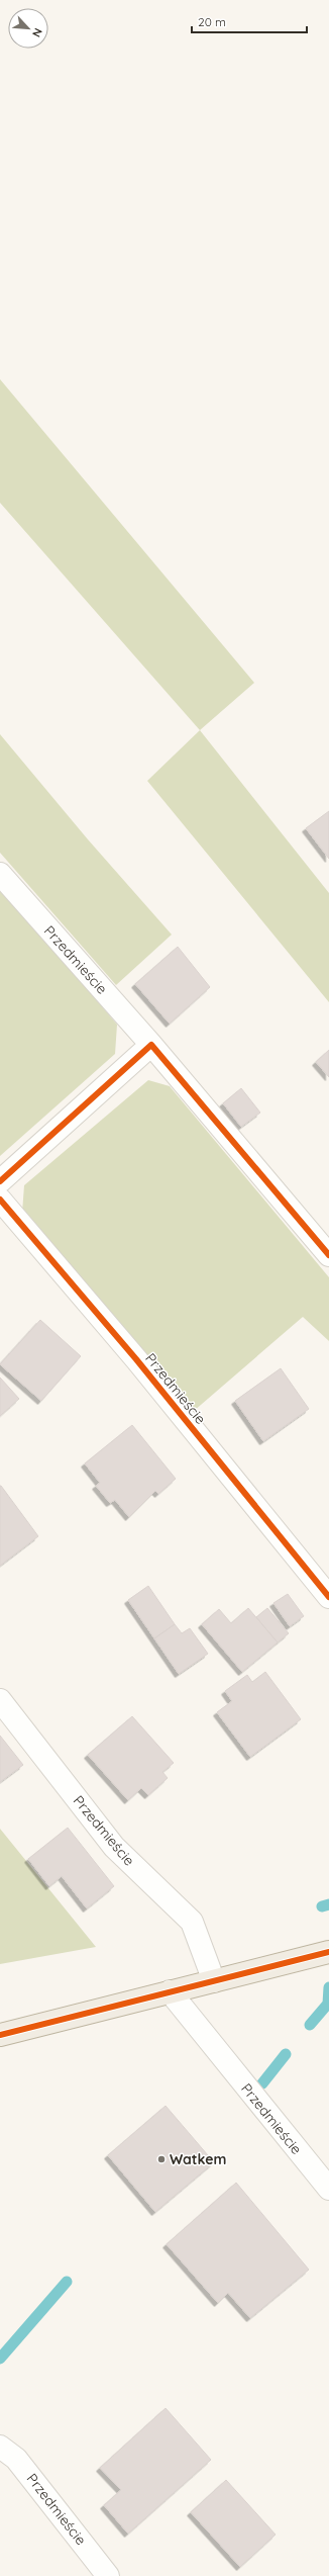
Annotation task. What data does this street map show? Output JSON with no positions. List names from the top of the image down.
{
  "streets": {
    "street": ["Przedmieście"]
  },
  "places": ["Watkem"],
  "scale_bar": "20 m",
  "north": "bottom right"
}
